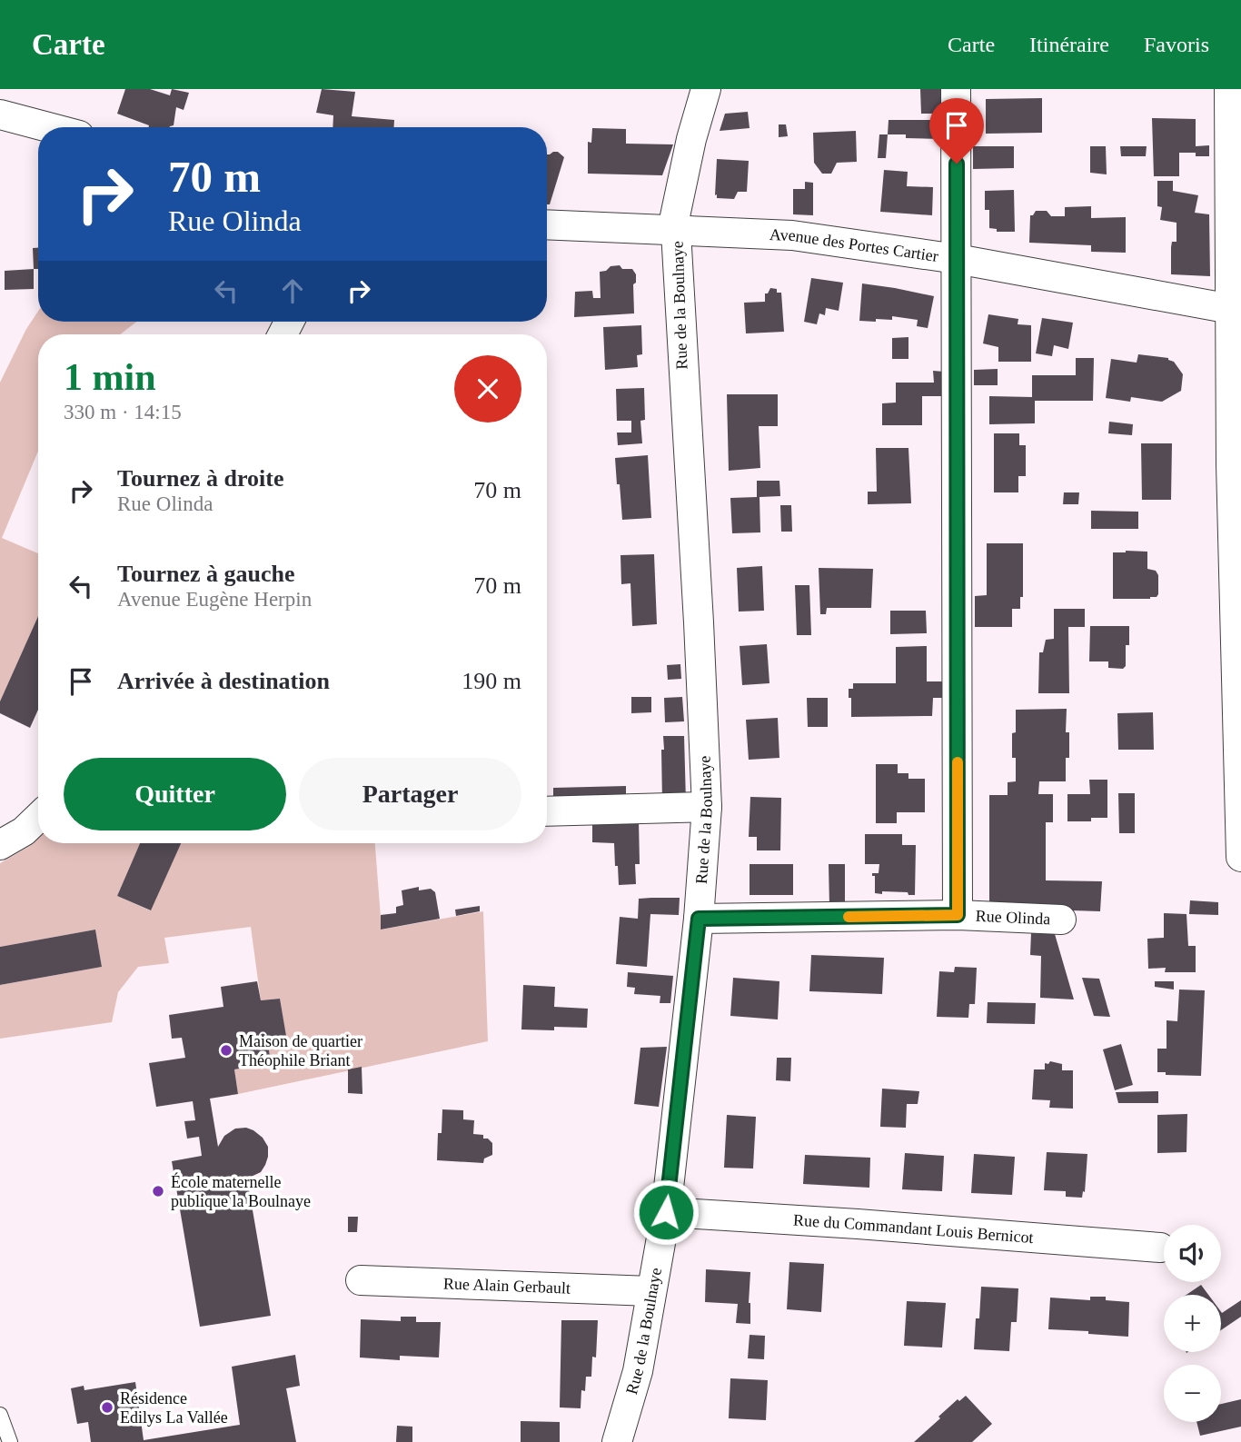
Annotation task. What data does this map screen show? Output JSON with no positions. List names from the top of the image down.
{
  "streets": {
    "street": [
      "Avenue des Portes Cartier",
      "Rue de la Boulnaye",
      "Rue Olinda",
      "Rue du Commandant Louis Bernicot",
      "Rue Alain Gerbault"
    ]
  },
  "crossings": [
    ["Avenue des Portes Cartier", "Rue de la Boulnaye"],
    ["Rue de la Boulnaye", "Rue Olinda"],
    ["Rue de la Boulnaye", "Rue du Commandant Louis Bernicot"],
    ["Rue de la Boulnaye", "Rue Alain Gerbault"]
  ],
  "places": ["Maison de quartier Théophile Briant", "École maternelle publique la Boulnaye", "Résidence Edilys La Vallée"],
  "page": {
    "header": "Carte",
    "nav": ["Carte", "Itinéraire", "Favoris"],
    "turn": ["70 m", "Rue Olinda"],
    "heading": ["1 min", "330 m · 14:15"],
    "list": [
      {
        "name": "Tournez à droite",
        "note": "Rue Olinda",
        "value": "70 m"
      },
      {
        "name": "Tournez à gauche",
        "note": "Avenue Eugène Herpin",
        "value": "70 m"
      },
      {
        "name": "Arrivée à destination",
        "value": "190 m"
      }
    ],
    "buttons": ["Quitter", "Partager"],
    "map_buttons": ["+", "−"]
  }
}
